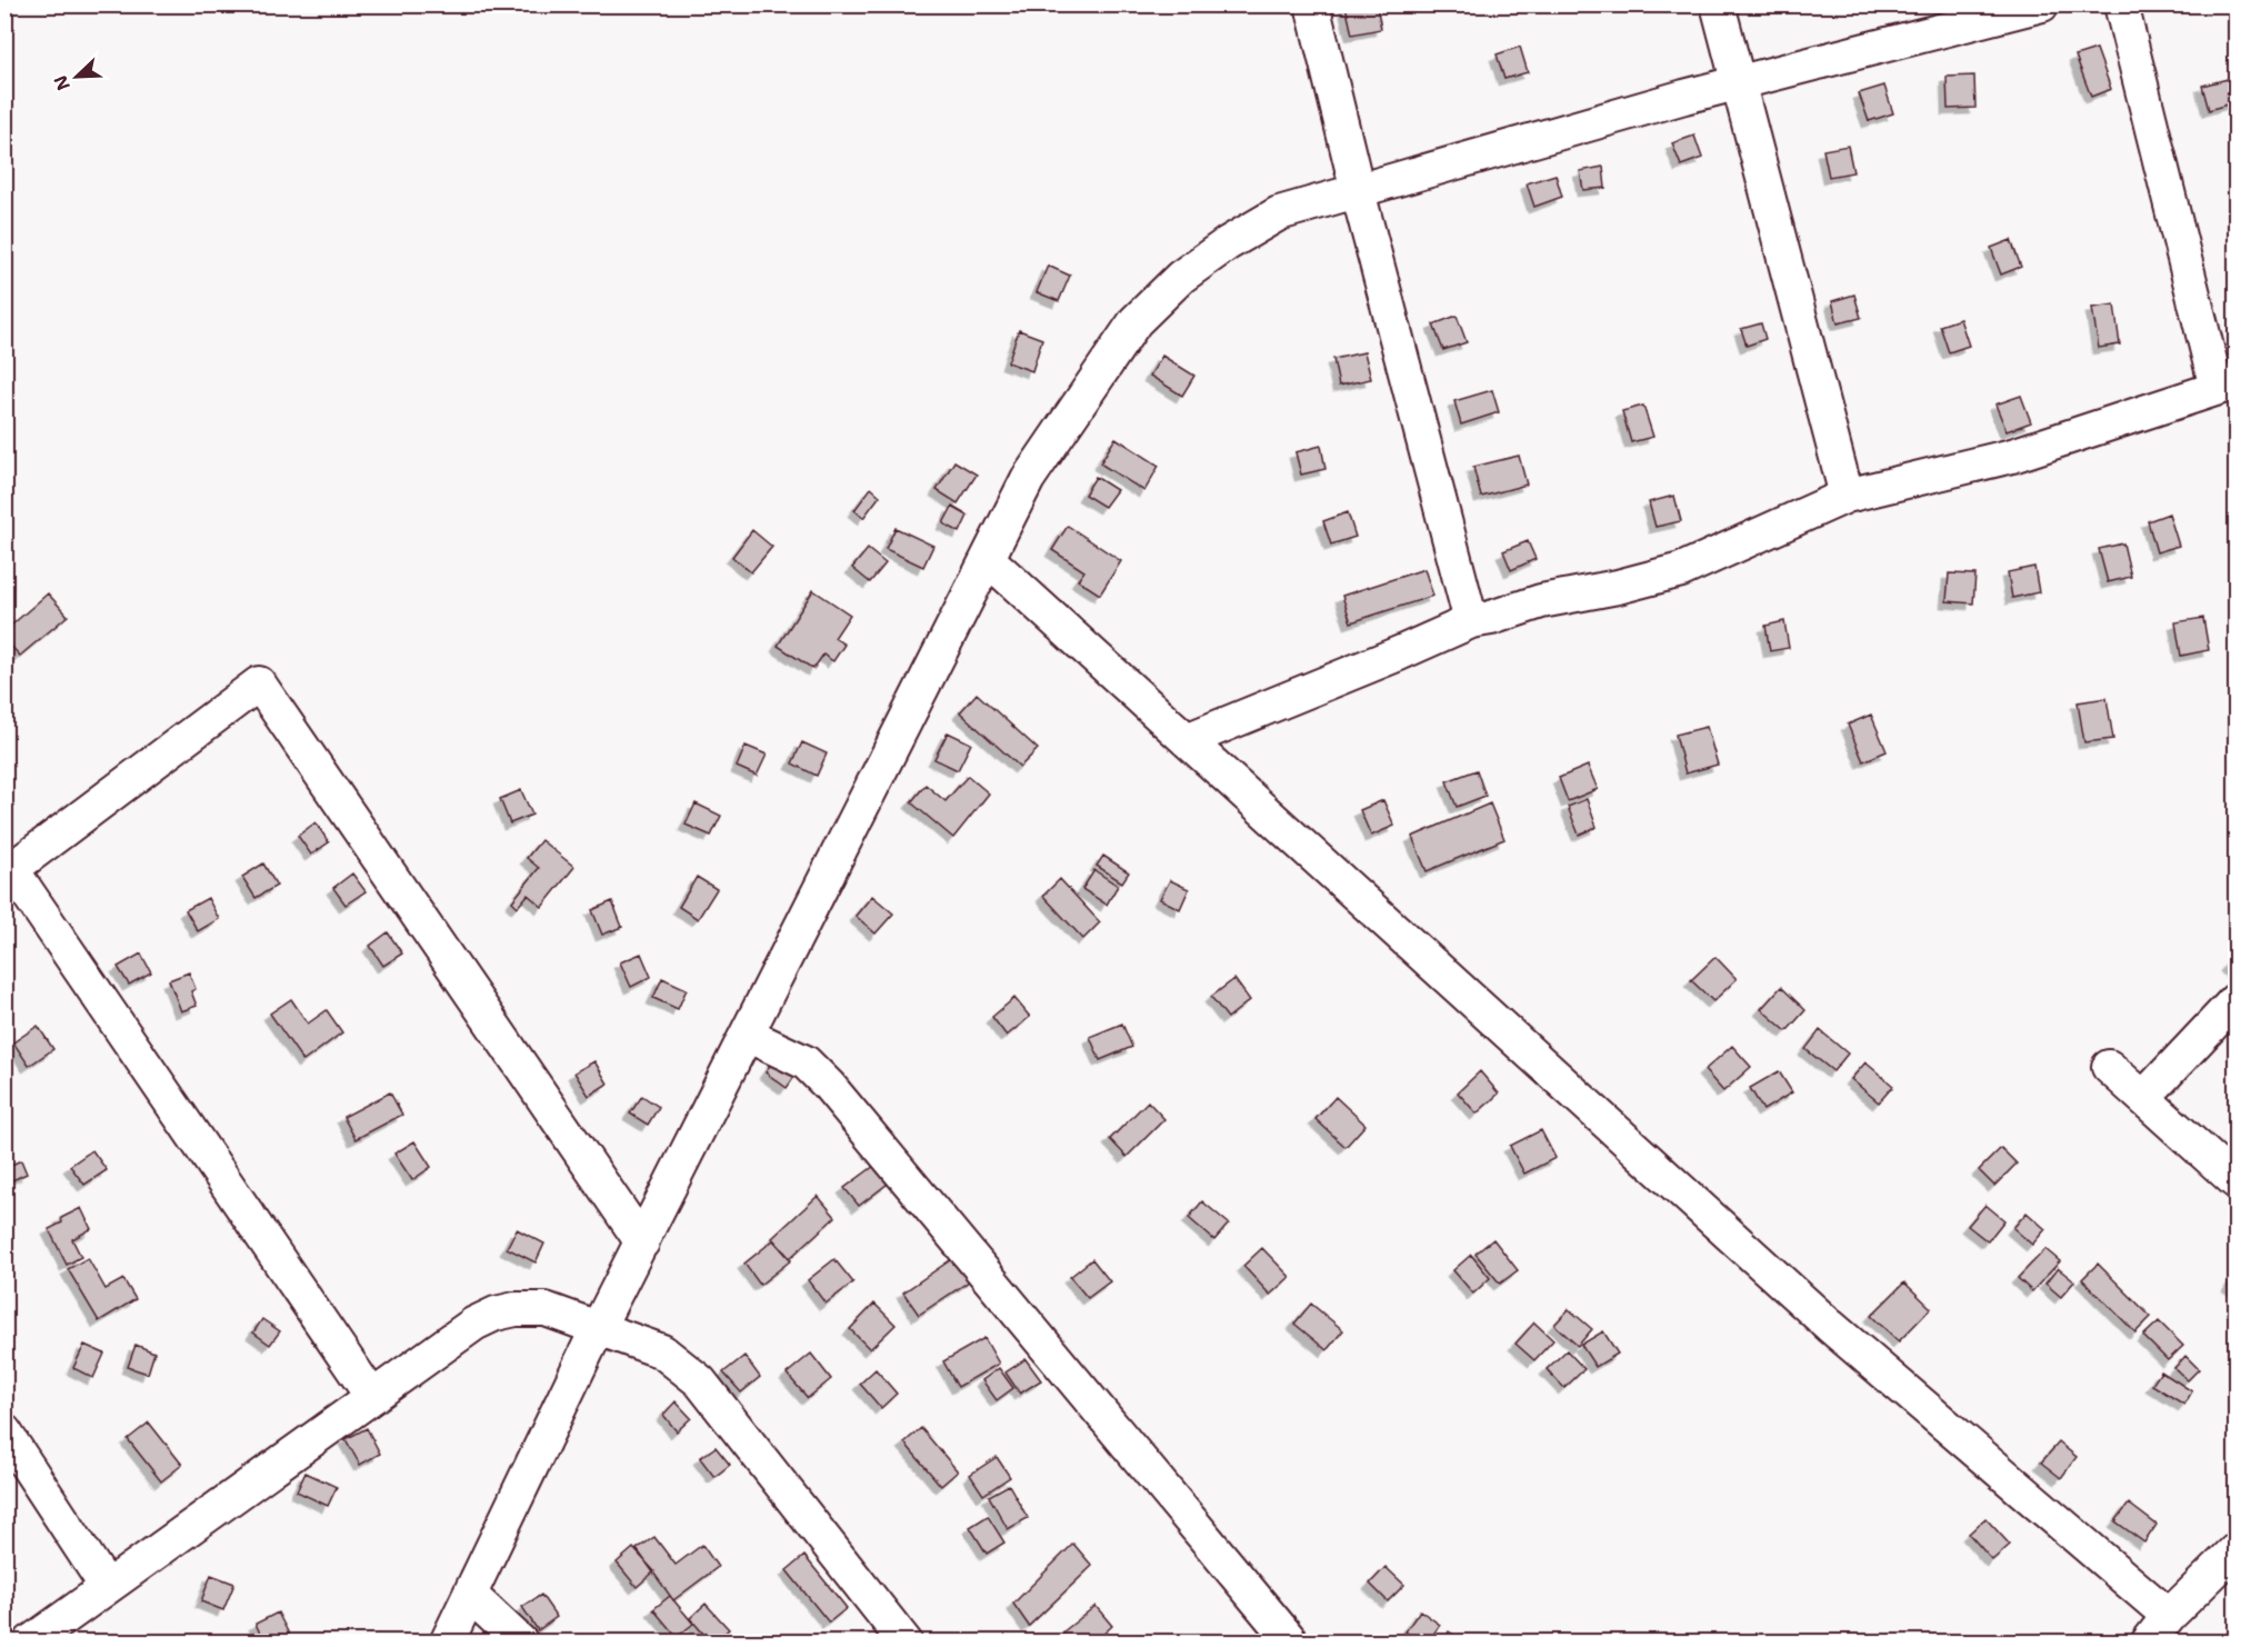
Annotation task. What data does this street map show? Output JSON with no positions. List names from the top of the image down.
{
  "north": "bottom left"
}
